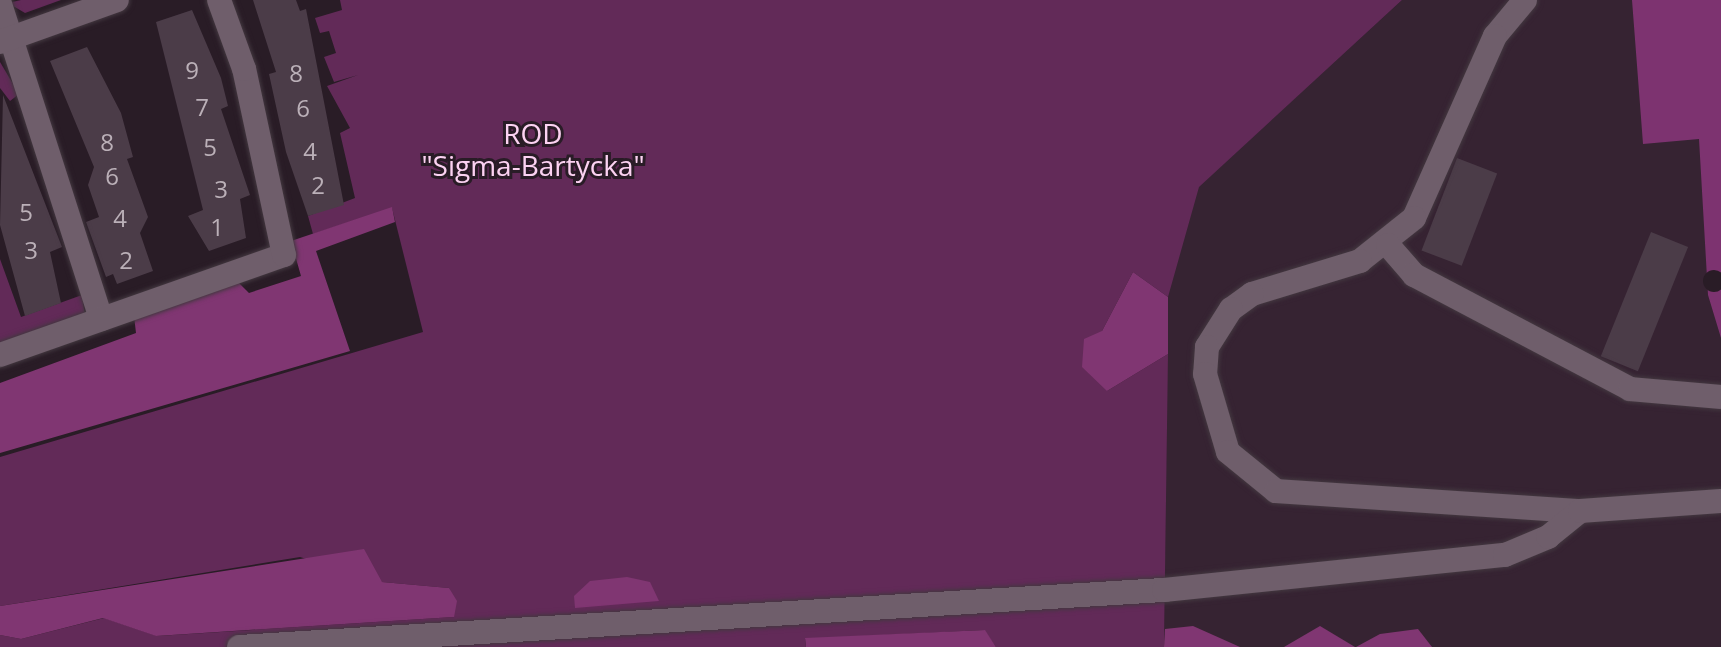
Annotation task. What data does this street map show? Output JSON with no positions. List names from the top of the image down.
{
  "parks": ["ROD \"Sigma-Bartycka\""],
  "house_numbers": [
    "9",
    "8",
    "7",
    "6",
    "8",
    "5",
    "4",
    "6",
    "2",
    "3",
    "5",
    "4",
    "1",
    "3",
    "2"
  ]
}
